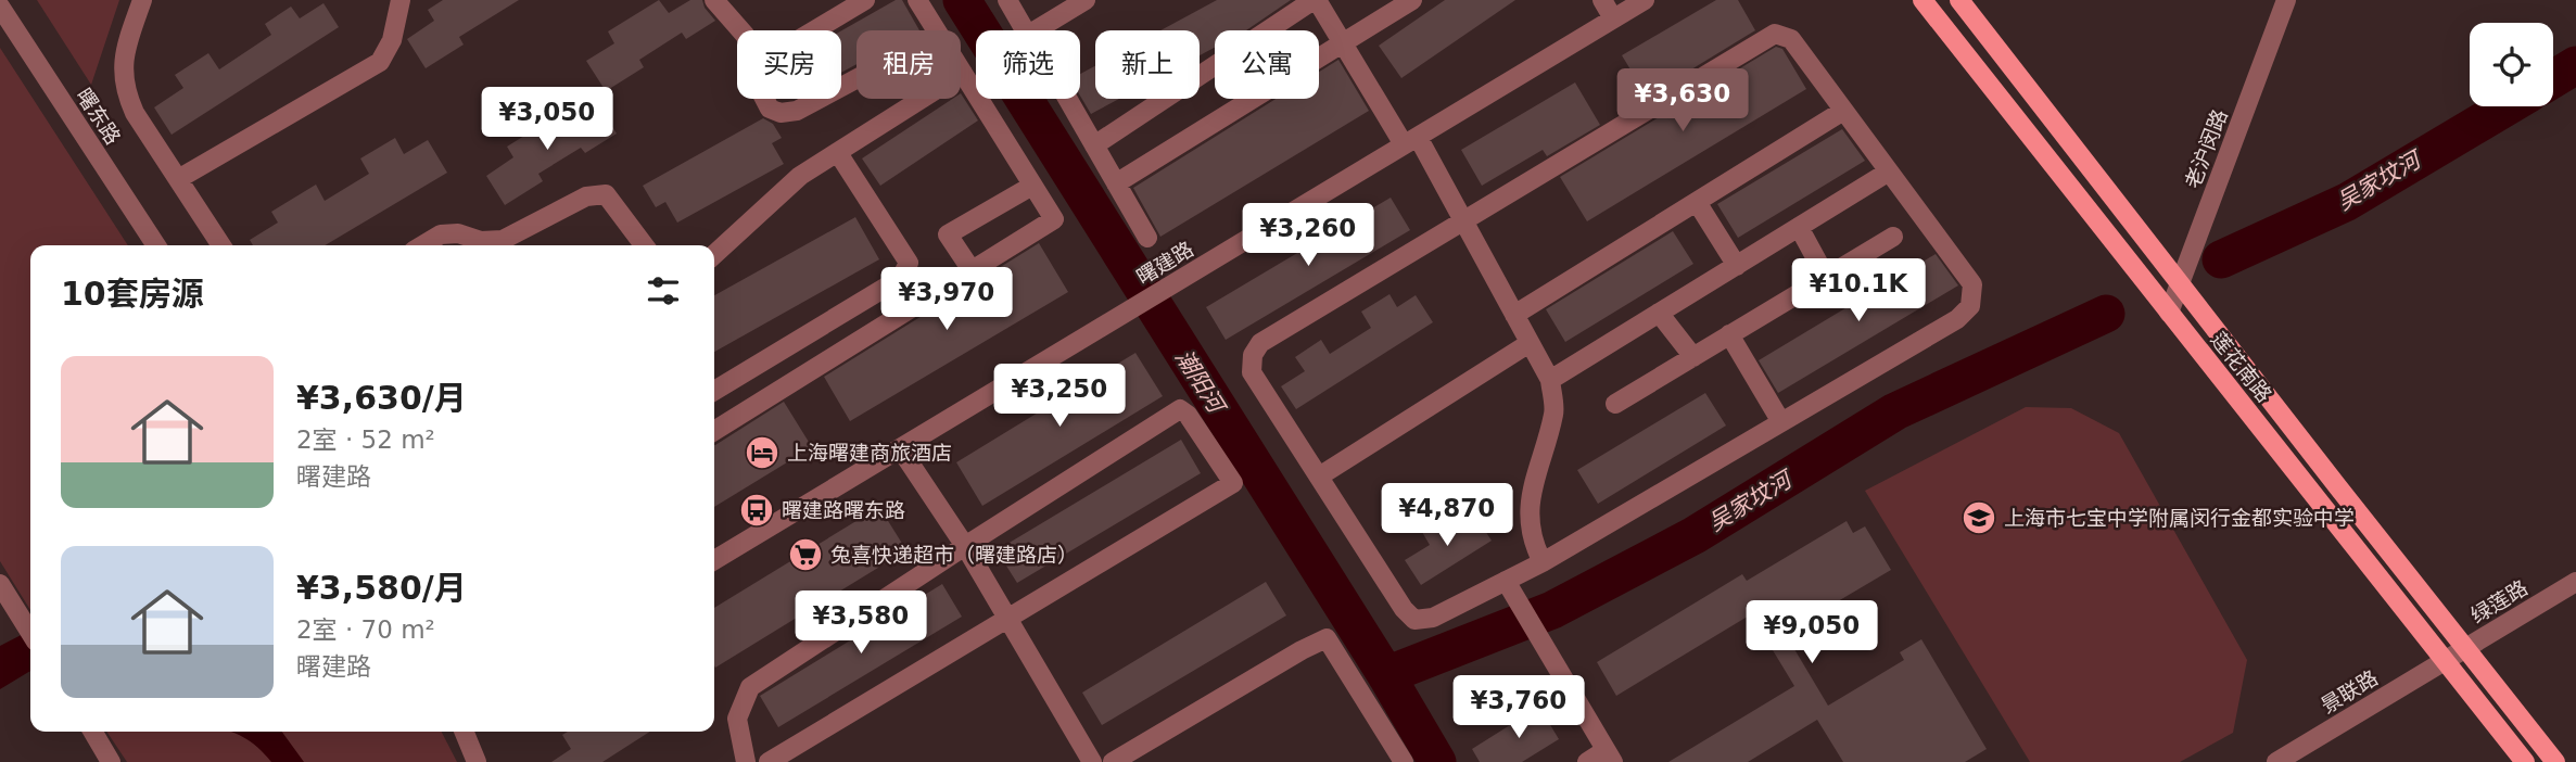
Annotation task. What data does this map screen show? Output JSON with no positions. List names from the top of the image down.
{
  "streets": {
    "main road": ["莲花南路"],
    "street": [
      "曙东路",
      "老沪闵路",
      "曙建路",
      "绿莲路",
      "景联路"
    ]
  },
  "crossings": [
    ["老沪闵路", "莲花南路"],
    ["莲花南路", "绿莲路"],
    ["莲花南路", "景联路"],
    ["绿莲路", "景联路"]
  ],
  "water": ["吴家坟河", "潮阳河"],
  "places": {
    "hotel": ["上海曙建商旅酒店"],
    "bus stop": ["曙建路曙东路"],
    "school or university": ["上海市七宝中学附属闵行金都实验中学"],
    "supermarket": ["兔喜快递超市（曙建路店）"]
  },
  "page": {
    "chip": [
      "买房",
      "租房",
      "筛选",
      "新上",
      "公寓"
    ],
    "price": [
      "¥3,630",
      "¥3,050",
      "¥3,260",
      "¥10.1K",
      "¥3,970",
      "¥3,250",
      "¥4,870",
      "¥3,580",
      "¥9,050",
      "¥3,760"
    ],
    "heading": "10套房源",
    "list": [
      {
        "name": "¥3,630/月",
        "note": "2室 · 52 m² · 曙建路"
      },
      {
        "name": "¥3,580/月",
        "note": "2室 · 70 m² · 曙建路"
      }
    ]
  }
}
